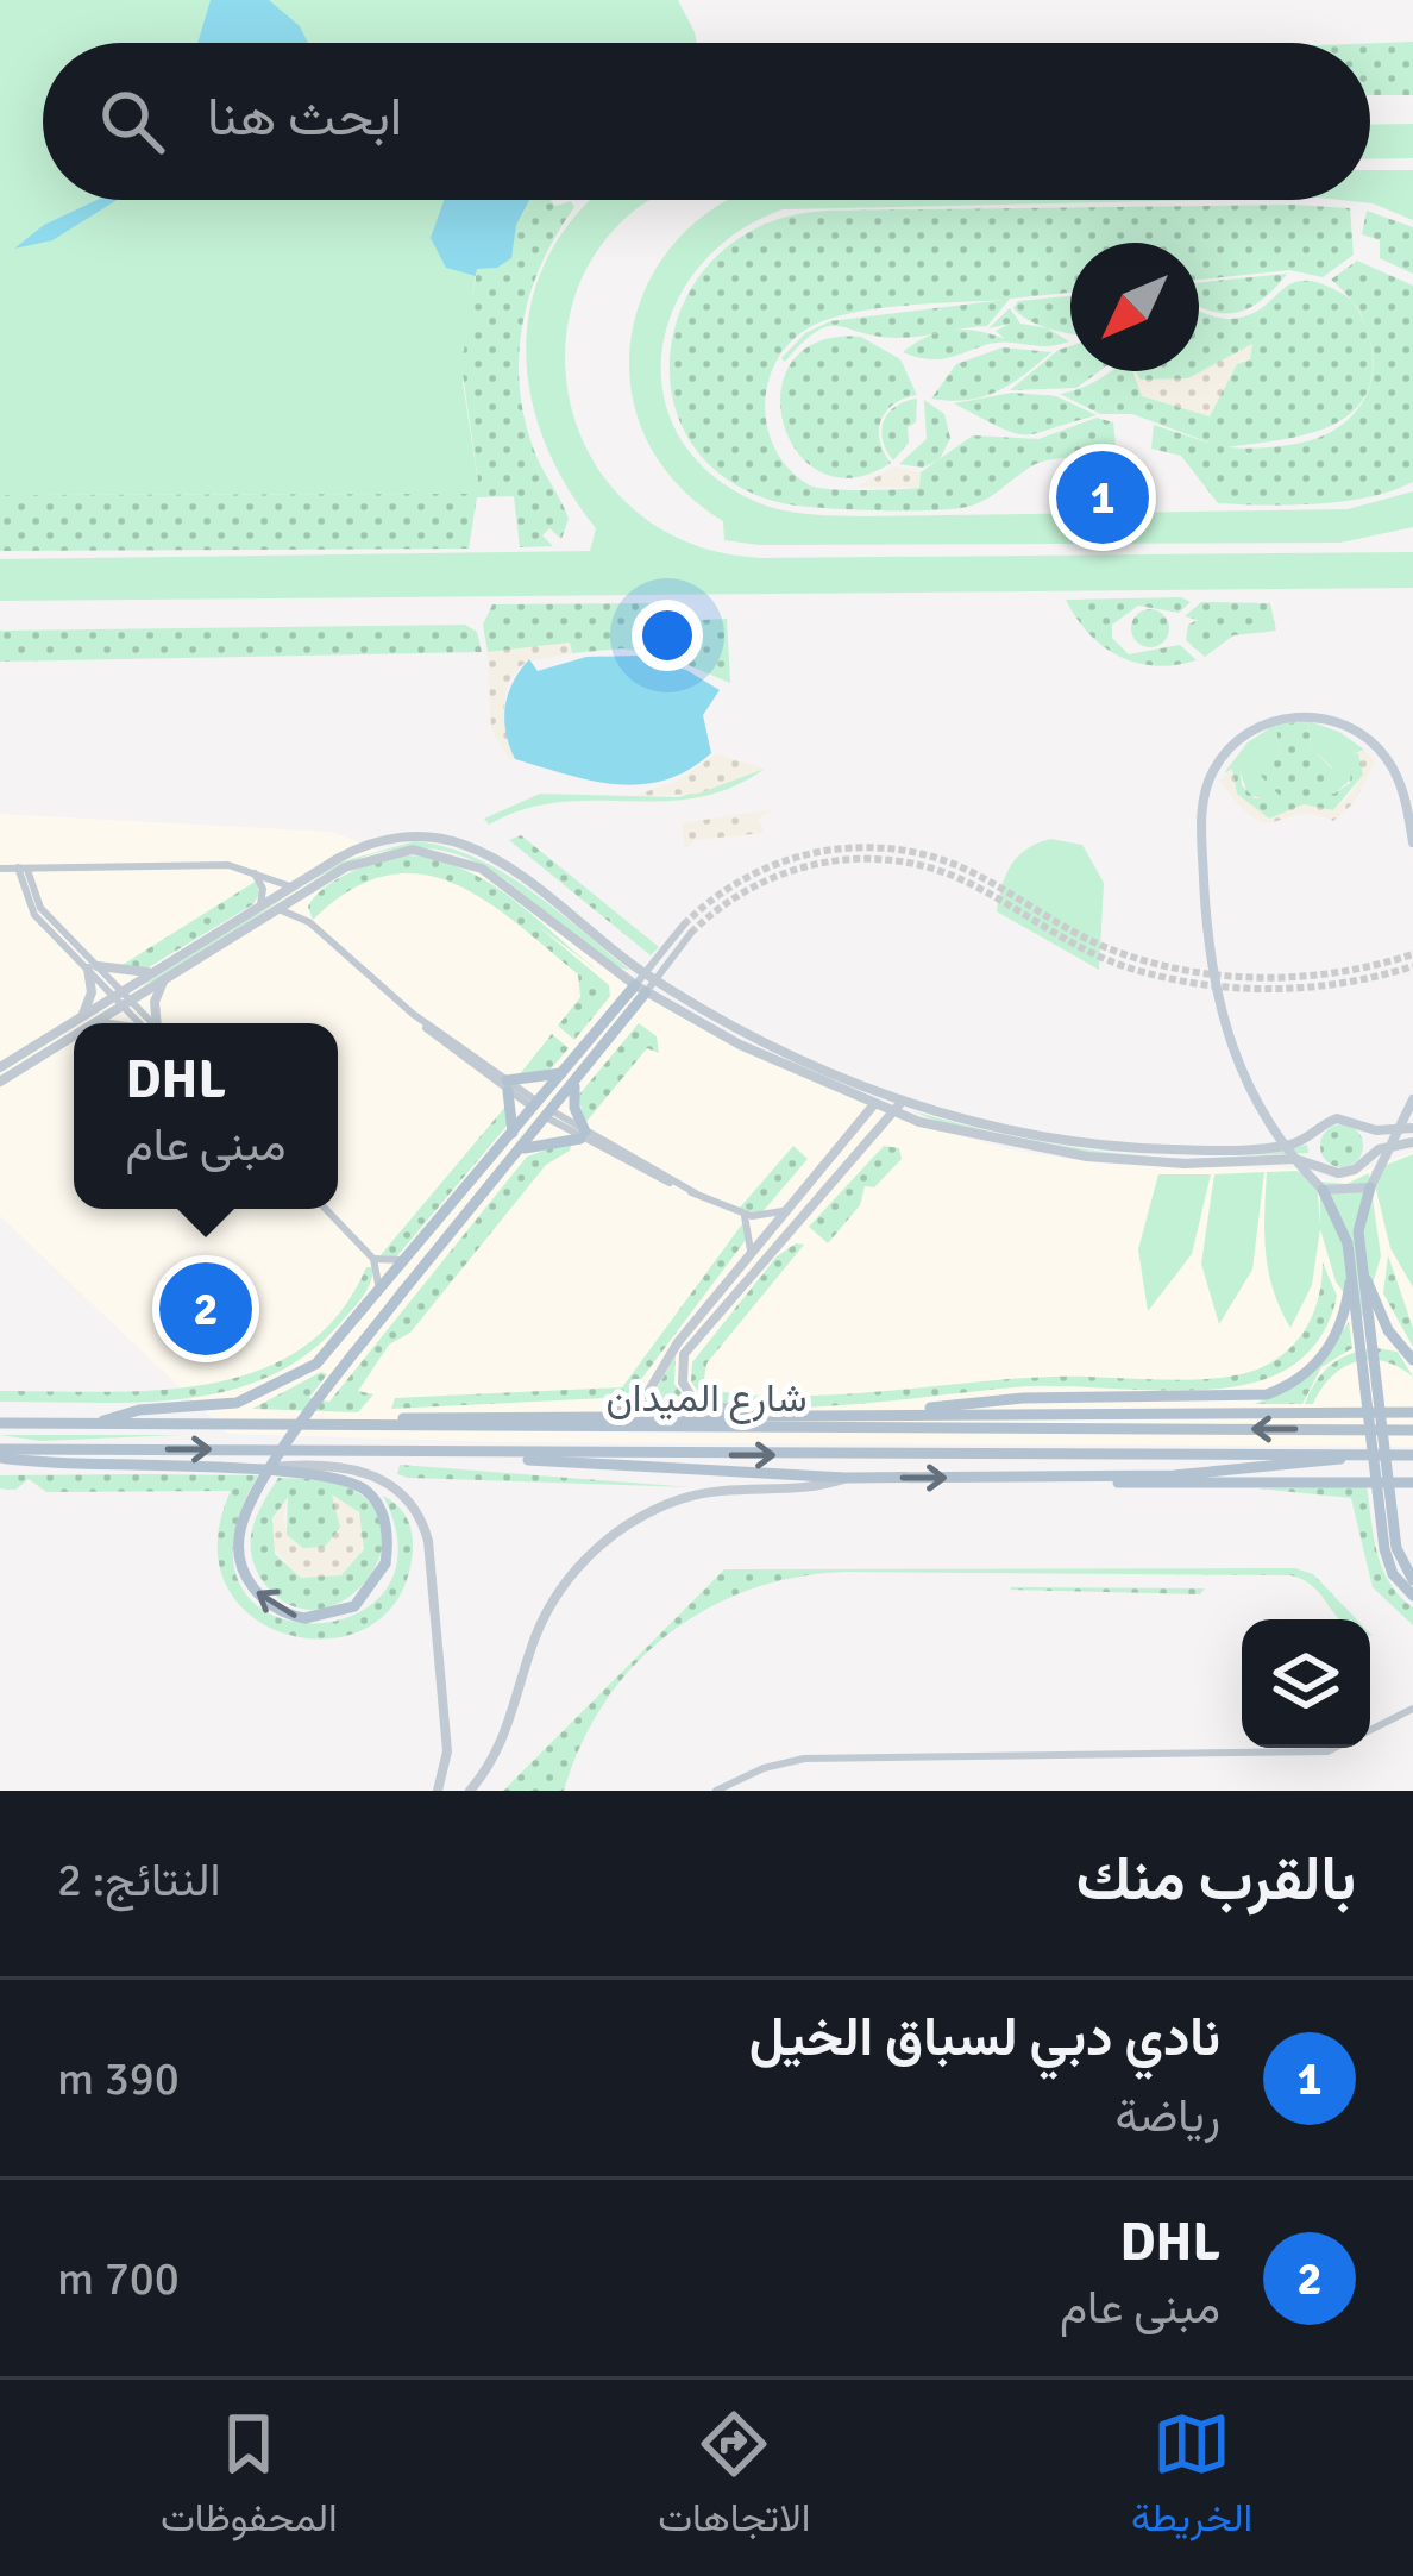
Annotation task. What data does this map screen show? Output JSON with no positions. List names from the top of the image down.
{
  "streets": {
    "main road": ["شارع الميدان"]
  },
  "north": "bottom left",
  "page": {
    "search": "ابحث هنا",
    "pins": ["1", "2"],
    "popup": ["DHL", "مبنى عام"],
    "heading": ["بالقرب منك", "النتائج: 2"],
    "list": [
      {
        "mark": "1",
        "name": "نادي دبي لسباق الخيل",
        "note": "رياضة",
        "value": "390 m"
      },
      {
        "mark": "2",
        "name": "DHL",
        "note": "مبنى عام",
        "value": "700 m"
      }
    ],
    "nav": ["الخريطة", "الاتجاهات", "المحفوظات"]
  }
}
